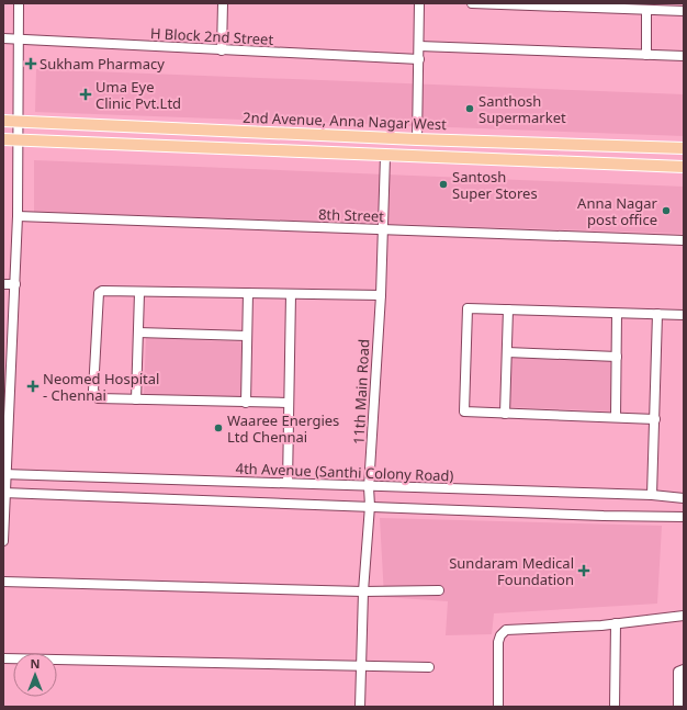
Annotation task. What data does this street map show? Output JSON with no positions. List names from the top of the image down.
{
  "streets": {
    "main road": ["2nd Avenue, Anna Nagar West"],
    "street": [
      "H Block 2nd Street",
      "8th Street",
      "11th Main Road",
      "4th Avenue (Santhi Colony Road)"
    ]
  },
  "crossings": [
    ["8th Street", "11th Main Road"],
    ["11th Main Road", "4th Avenue (Santhi Colony Road)"]
  ],
  "places": {
    "health": [
      "Sukham Pharmacy",
      "Uma Eye Clinic Pvt.Ltd",
      "Neomed Hospital - Chennai",
      "Sundaram Medical Foundation"
    ],
    "other": [
      "Santhosh Supermarket",
      "Santosh Super Stores",
      "Anna Nagar post office",
      "Waaree Energies Ltd Chennai"
    ]
  },
  "north": "top"
}
